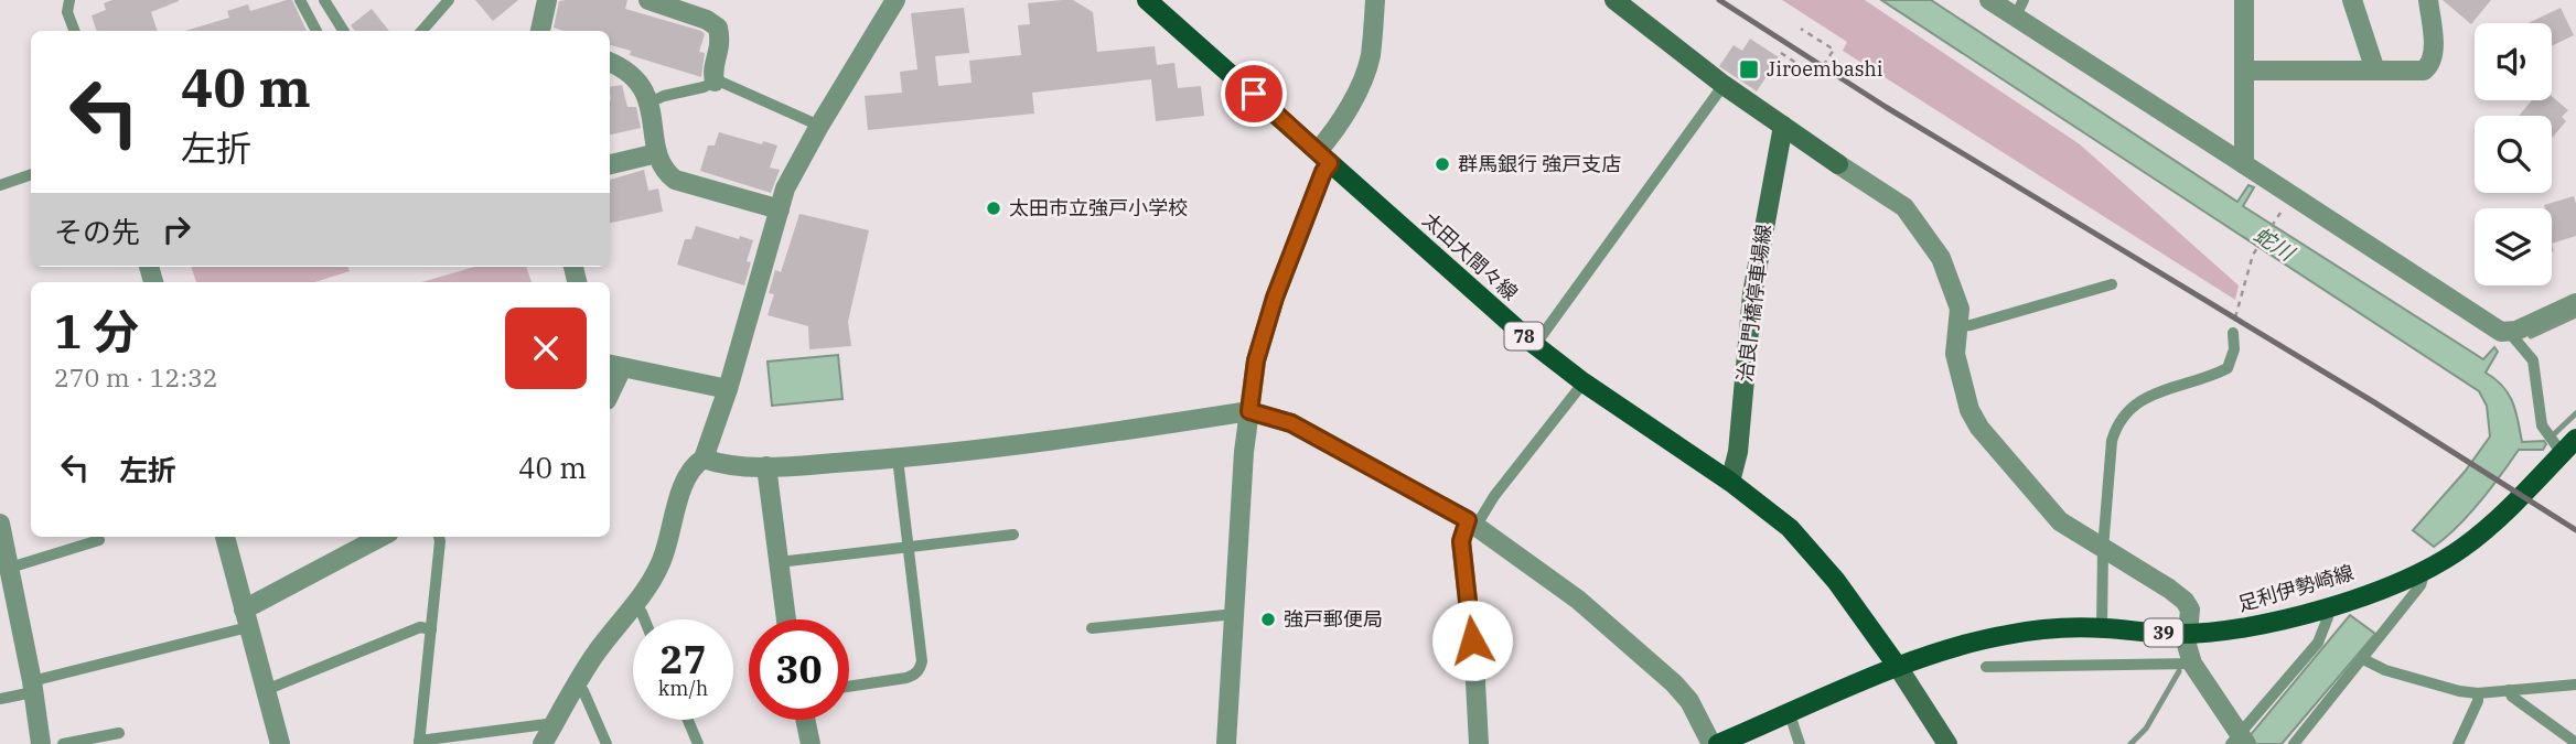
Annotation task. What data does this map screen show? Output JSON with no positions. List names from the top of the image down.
{
  "streets": {
    "main road": [
      "太田大間々線",
      "78",
      "足利伊勢崎線",
      "39"
    ],
    "street": ["治良門橋停車場線"]
  },
  "crossings": [
    ["太田大間々線", "治良門橋停車場線"],
    ["太田大間々線", "足利伊勢崎線"]
  ],
  "water": ["蛇川"],
  "places": {
    "transit": ["Jiroembashi"],
    "other": ["群馬銀行 強戸支店", "太田市立強戸小学校", "強戸郵便局"]
  },
  "page": {
    "turn": ["40 m", "左折"],
    "then": "その先",
    "heading": ["1 分", "270 m · 12:32"],
    "list": [
      {
        "name": "左折",
        "value": "40 m"
      }
    ],
    "speed": "27 km/h",
    "limit": "30"
  }
}
